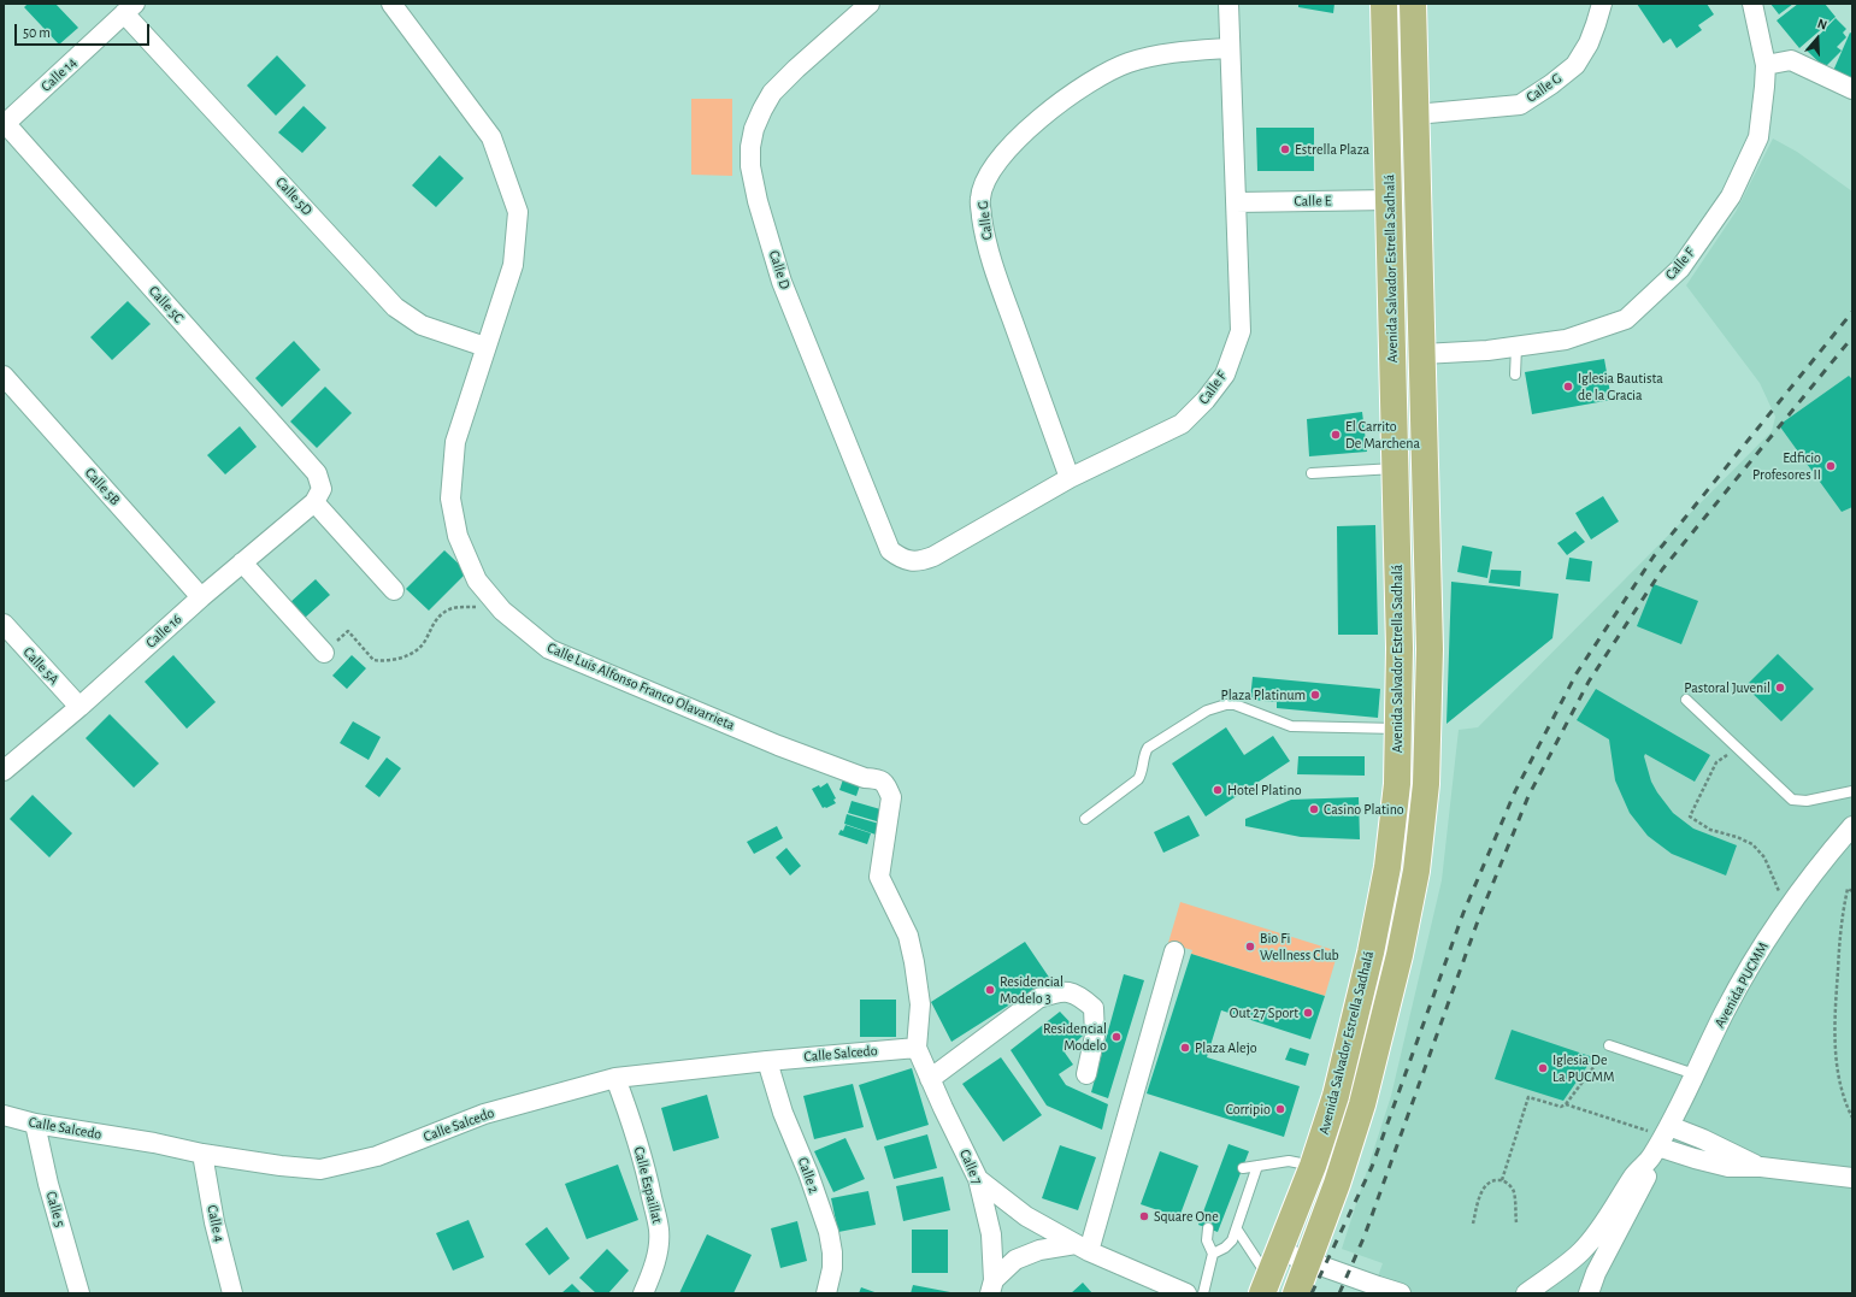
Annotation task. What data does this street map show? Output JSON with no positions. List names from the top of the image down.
{
  "streets": {
    "main road": ["Avenida Salvador Estrella Sadhalá"],
    "street": [
      "Calle 14",
      "Calle G",
      "Calle 5D",
      "Calle E",
      "Calle F",
      "Calle D",
      "Calle 5C",
      "Calle 5B",
      "Calle 16",
      "Calle 5A",
      "Calle Luis Alfonso Franco Olavarrieta",
      "Avenida PUCMM",
      "Calle Salcedo",
      "Calle 7",
      "Calle 2",
      "Calle Espaillat",
      "Calle 5",
      "Calle 4"
    ]
  },
  "crossings": [
    ["Calle 14", "Calle 5D"],
    ["Calle 14", "Calle 5C"],
    ["Calle G", "Calle F"],
    ["Calle G", "Avenida Salvador Estrella Sadhalá"],
    ["Calle 5D", "Calle Luis Alfonso Franco Olavarrieta"],
    ["Calle E", "Calle F"],
    ["Calle E", "Avenida Salvador Estrella Sadhalá"],
    ["Calle F", "Avenida Salvador Estrella Sadhalá"],
    ["Calle F", "Calle D"],
    ["Calle 5C", "Calle 16"],
    ["Calle 5B", "Calle 16"],
    ["Calle 16", "Calle 5A"],
    ["Calle Luis Alfonso Franco Olavarrieta", "Calle Salcedo"],
    ["Calle Luis Alfonso Franco Olavarrieta", "Calle 7"],
    ["Calle Salcedo", "Calle 7"],
    ["Calle Salcedo", "Calle 2"],
    ["Calle Salcedo", "Calle Espaillat"],
    ["Calle Salcedo", "Calle 5"],
    ["Calle Salcedo", "Calle 4"]
  ],
  "places": [
    "Estrella Plaza",
    "Iglesia Bautista de la Gracia",
    "El Carrito De Marchena",
    "Edficio Profesores II",
    "Pastoral Juvenil",
    "Plaza Platinum",
    "Hotel Platino",
    "Casino Platino",
    "Bio Fi Wellness Club",
    "Residencial Modelo 3",
    "Out 27 Sport",
    "Residencial Modelo",
    "Plaza Alejo",
    "Iglesia De La PUCMM",
    "Corripio",
    "Square One"
  ],
  "scale_bar": "50 m",
  "north": "top"
}
